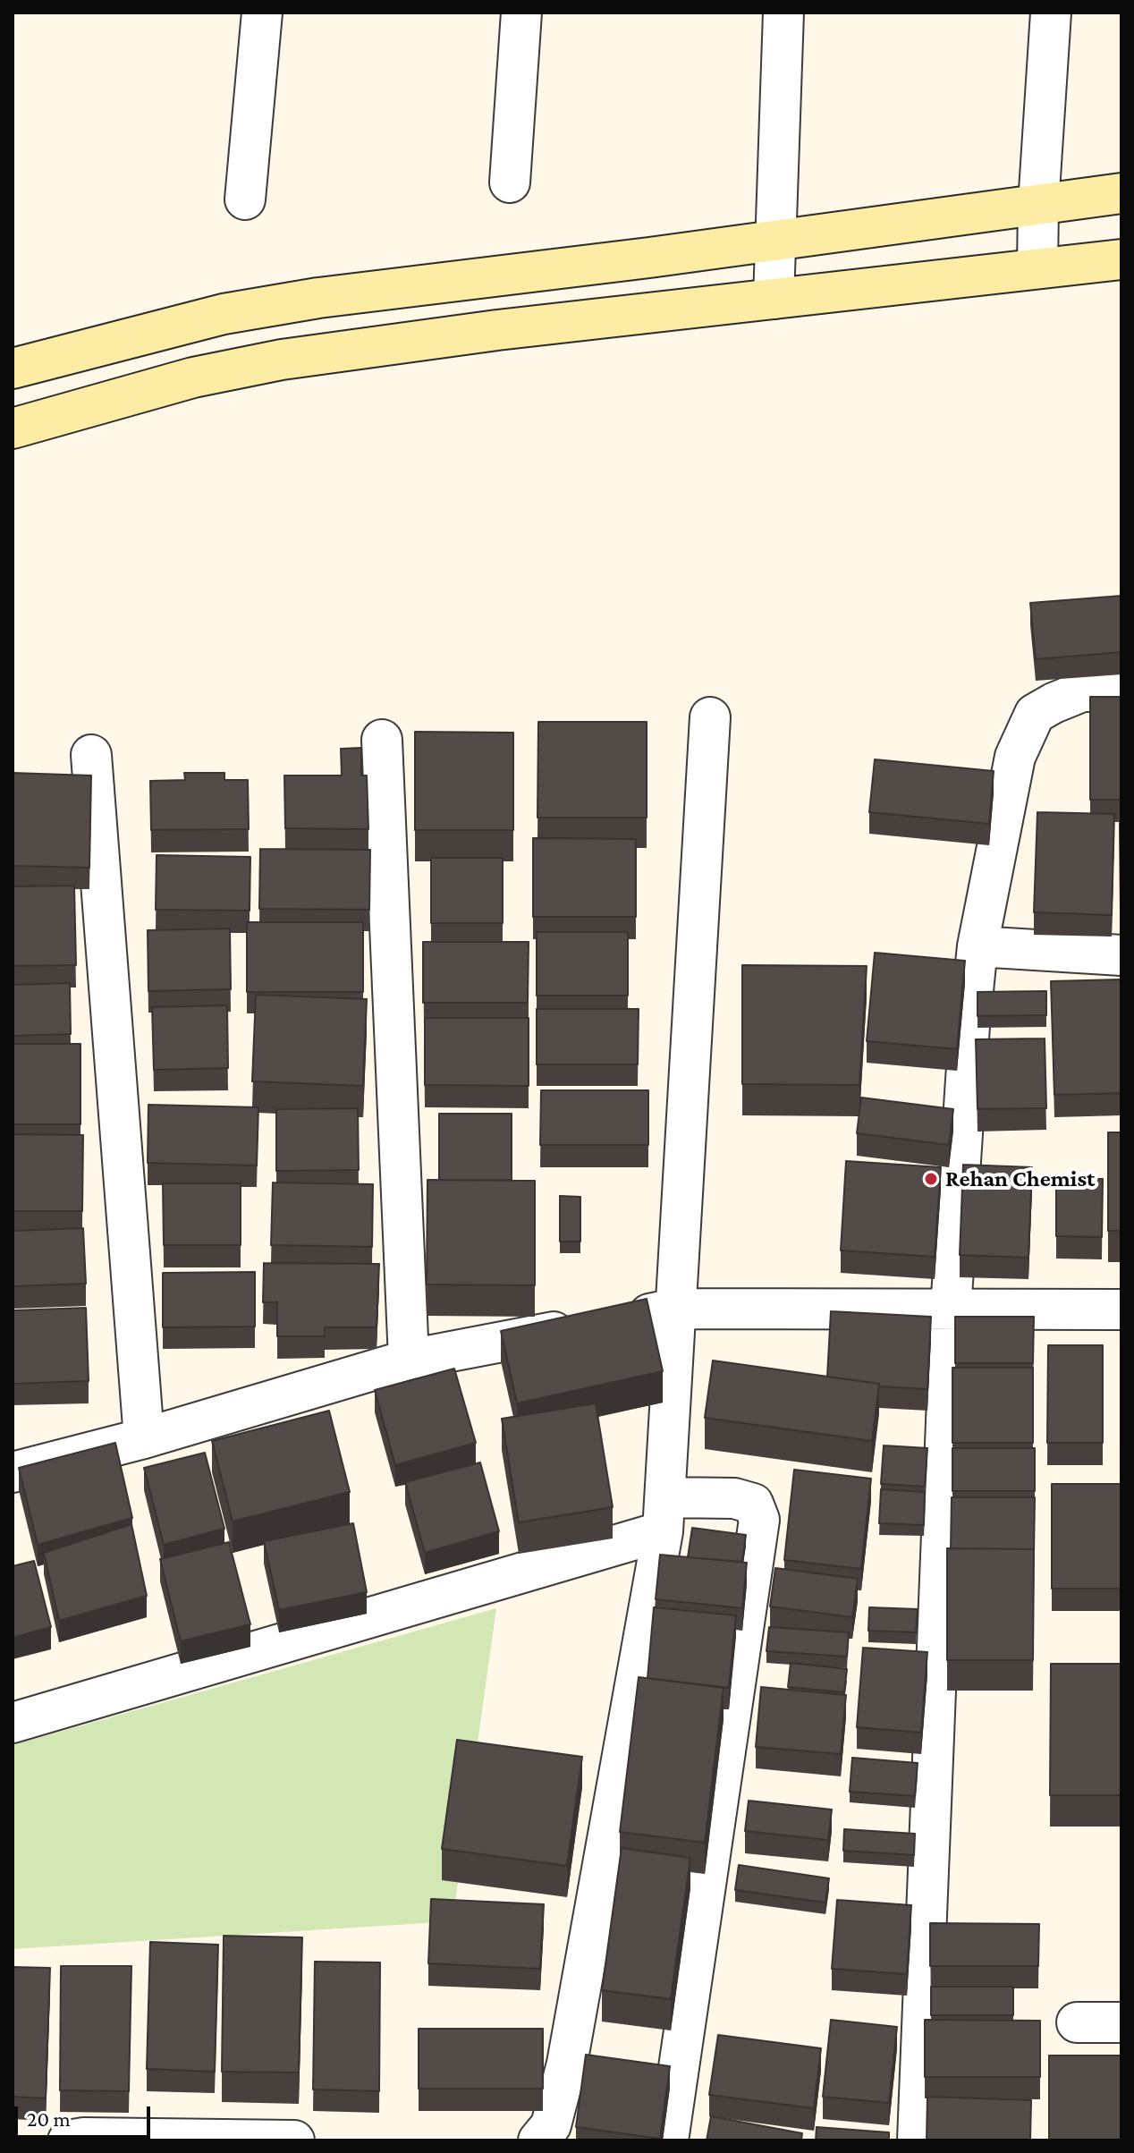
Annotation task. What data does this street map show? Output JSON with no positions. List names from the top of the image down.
{
  "places": ["Rehan Chemist"],
  "scale_bar": "20 m"
}
